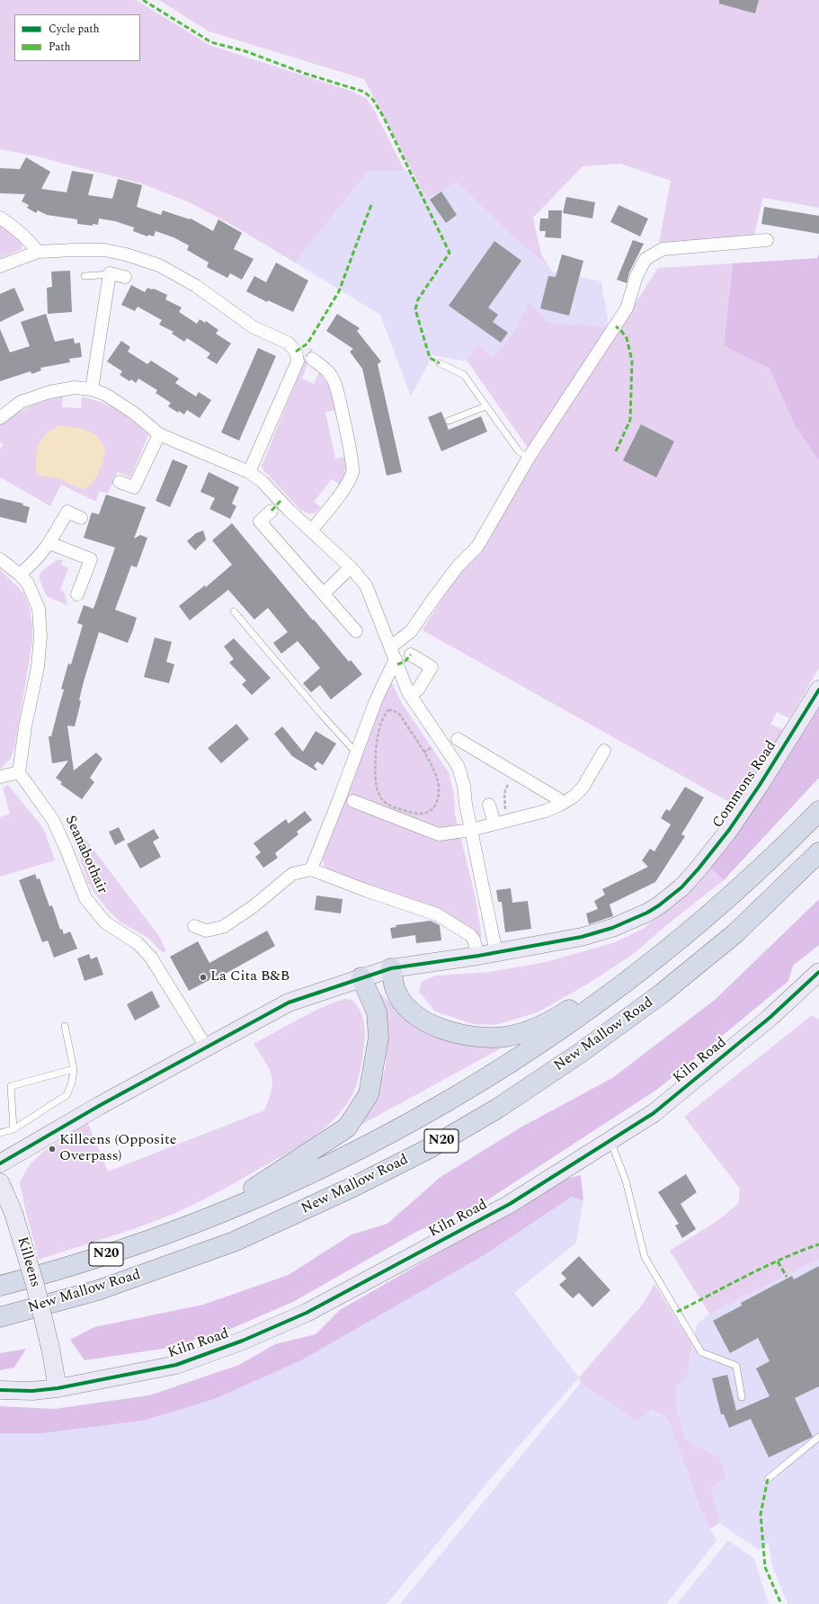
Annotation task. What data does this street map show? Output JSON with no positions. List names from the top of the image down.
{
  "streets": {
    "highway": ["New Mallow Road", "N20"],
    "street": [
      "Commons Road",
      "Seanabothair",
      "Kiln Road",
      "Killeens"
    ]
  },
  "crossings": [
    ["Commons Road", "Seanabothair"],
    ["Commons Road", "N20"],
    ["New Mallow Road", "N20"],
    ["Kiln Road", "Killeens"]
  ],
  "places": ["La Cita B&B", "Killeens (Opposite Overpass)"],
  "legend": ["Cycle path", "Path"]
}
